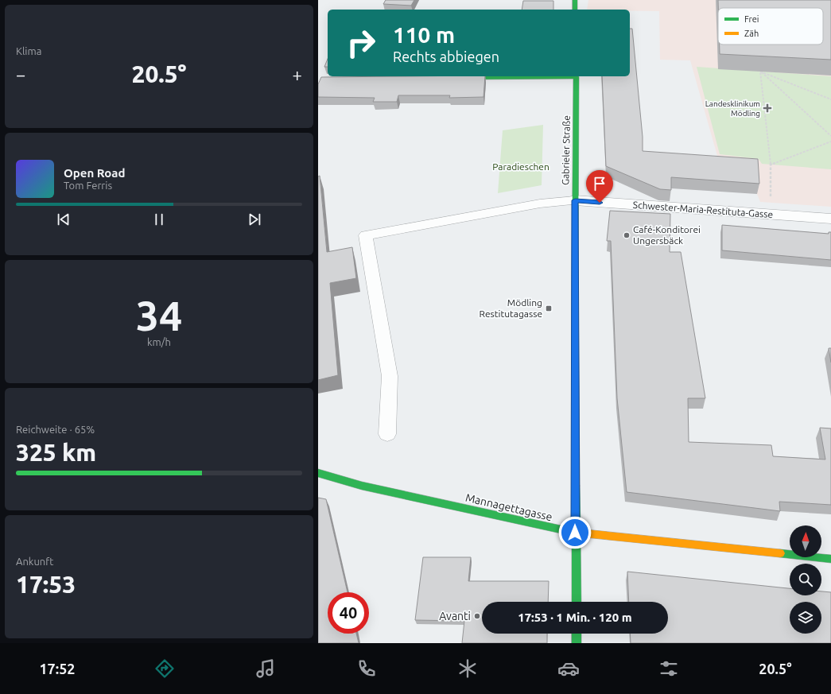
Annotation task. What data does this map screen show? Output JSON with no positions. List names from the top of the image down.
{
  "streets": {
    "street": ["Gabrieler Straße", "Schwester-Maria-Restituta-Gasse", "Mannagettagasse"]
  },
  "crossings": [
    ["Gabrieler Straße", "Schwester-Maria-Restituta-Gasse"],
    ["Gabrieler Straße", "Mannagettagasse"]
  ],
  "parks": ["Paradieschen"],
  "places": {
    "health": ["Landesklinikum Mödling"],
    "other": ["Café-Konditorei Ungersbäck", "Avanti"],
    "transit": ["Mödling Restitutagasse"]
  },
  "legend": ["Frei", "Zäh"],
  "north": "top",
  "page": {
    "tile": [
      "Klima",
      ["34", "km/h"],
      ["Reichweite · 65%", "325 km"],
      ["Ankunft", "17:53"]
    ],
    "turn": ["110 m", "Rechts abbiegen"],
    "heat": ["−", "20.5°", "+"],
    "song": ["Open Road", "Tom Ferris"],
    "limit": "40",
    "trip": "17:53 · 1 Min. · 120 m",
    "tabs": ["17:52", "20.5°"]
  }
}
